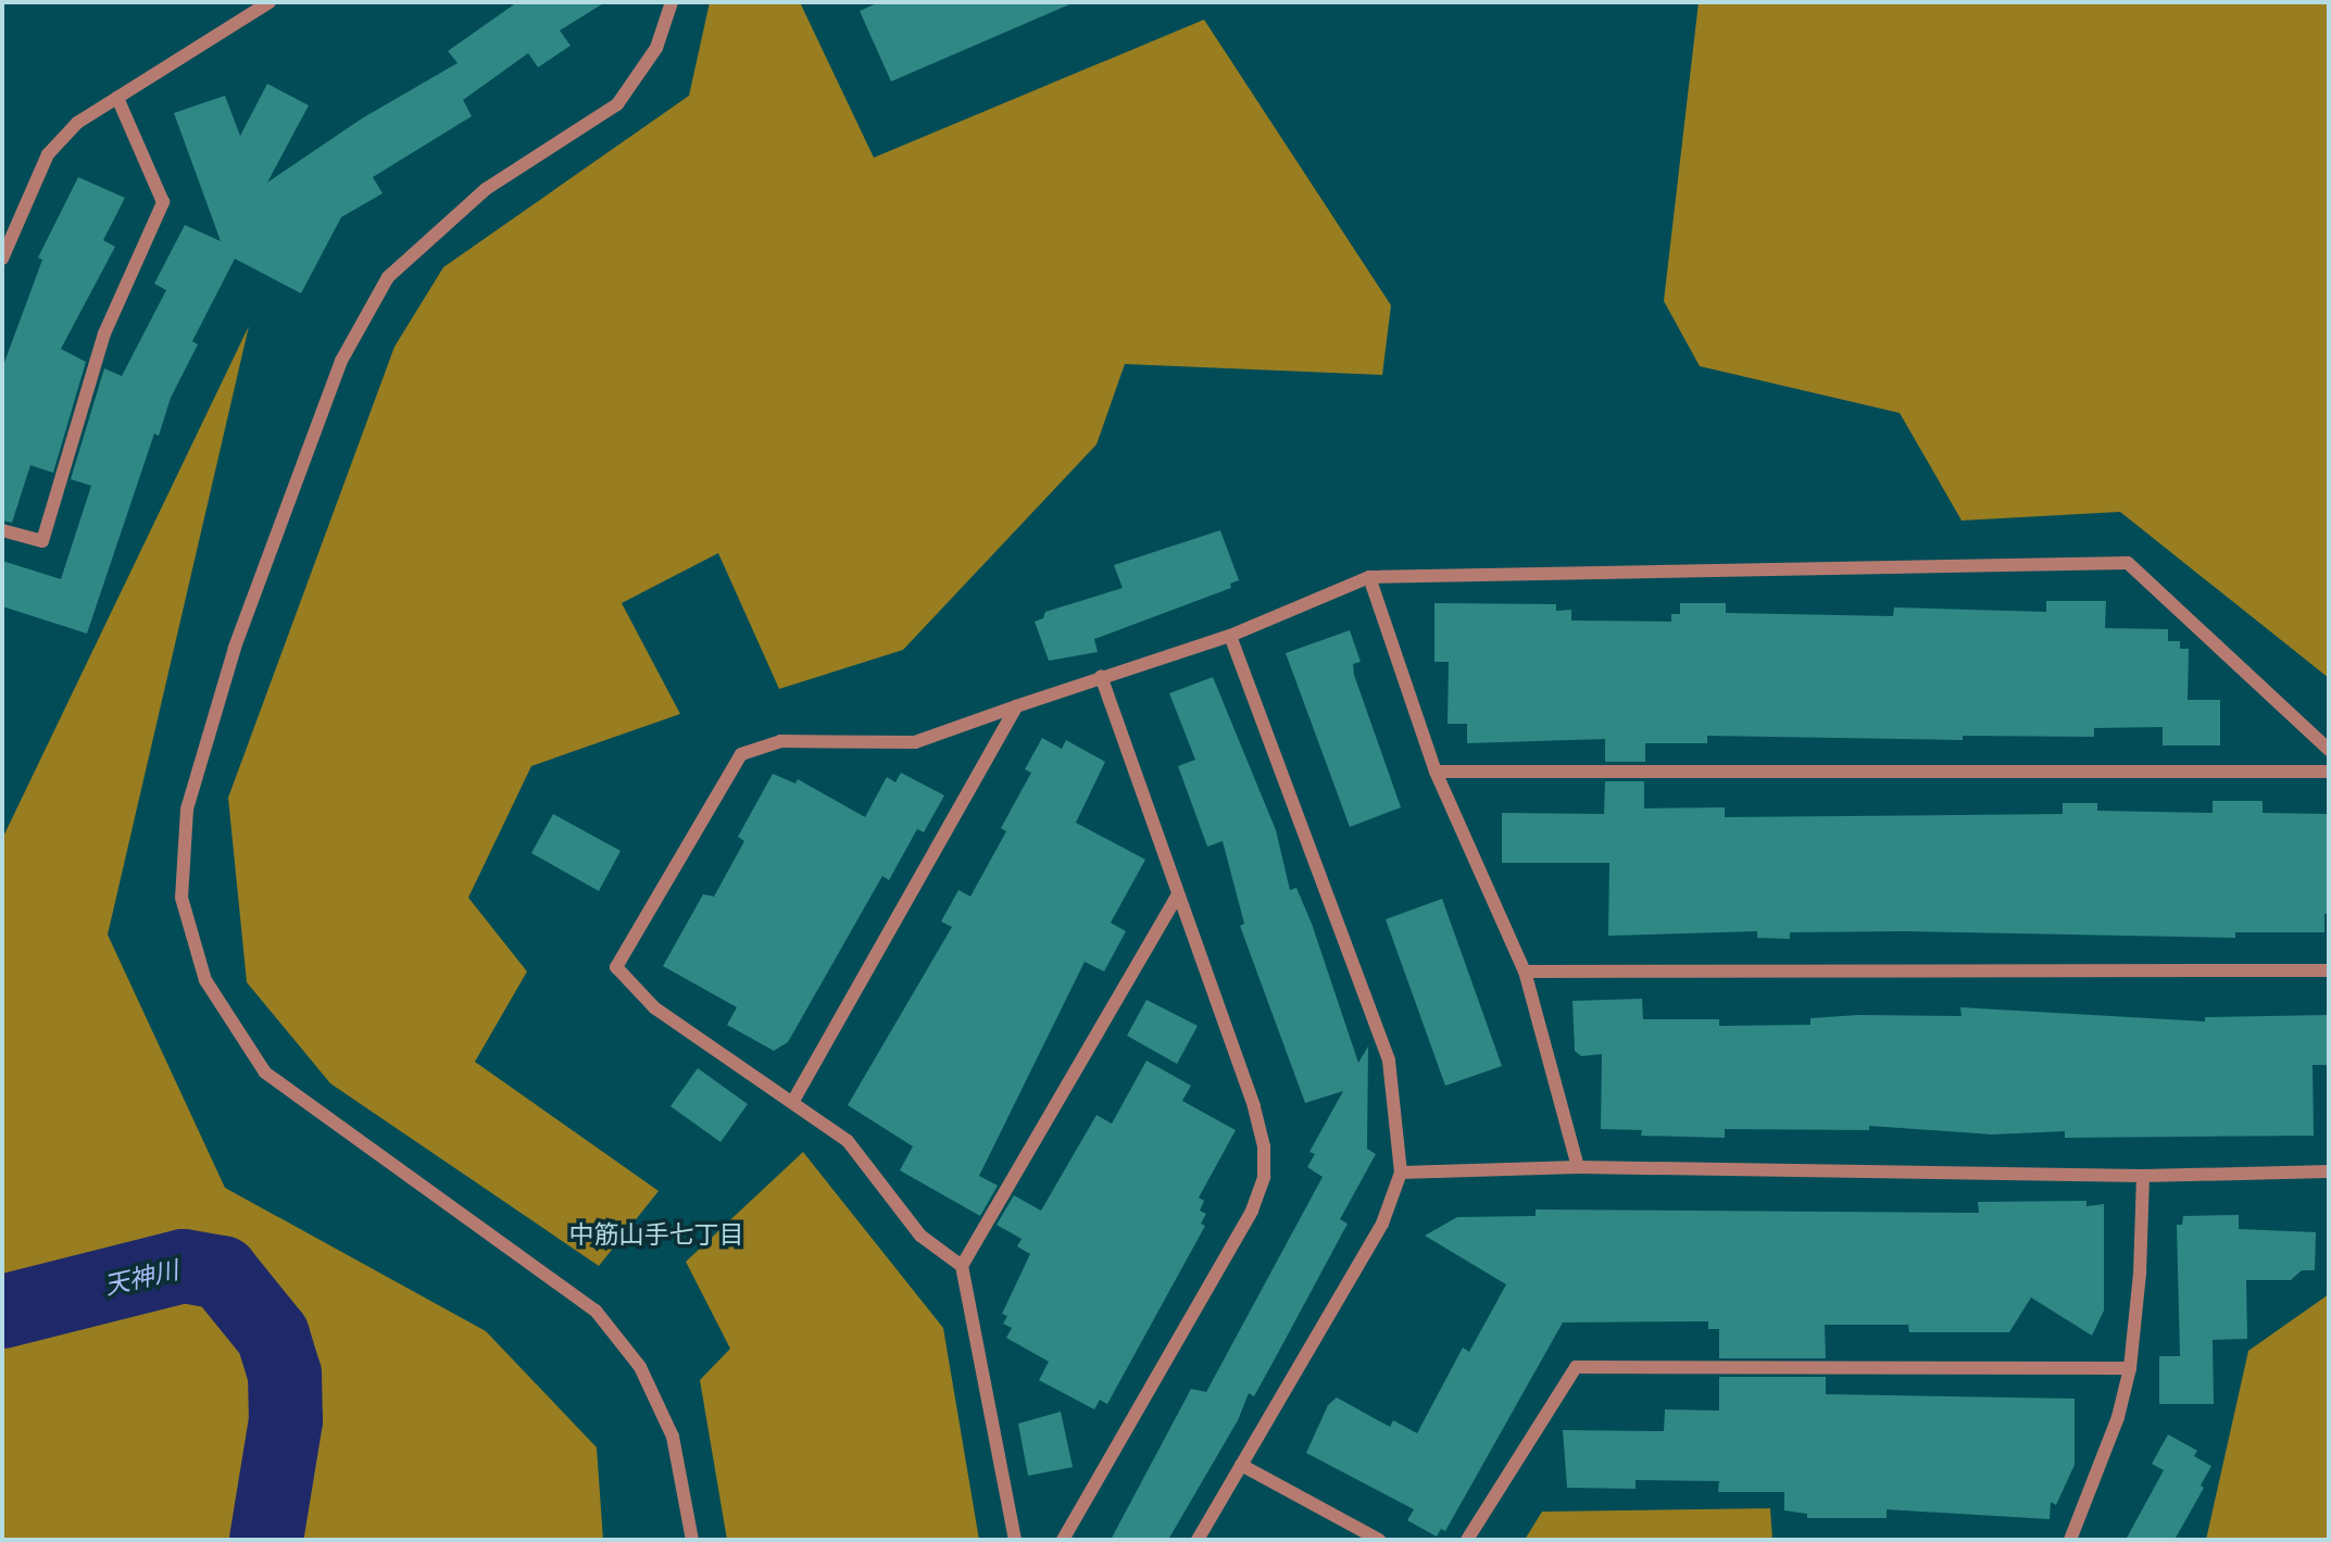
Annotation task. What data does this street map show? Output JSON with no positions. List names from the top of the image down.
{
  "districts": ["中筋山手七丁目"],
  "water": ["天神川"]
}
